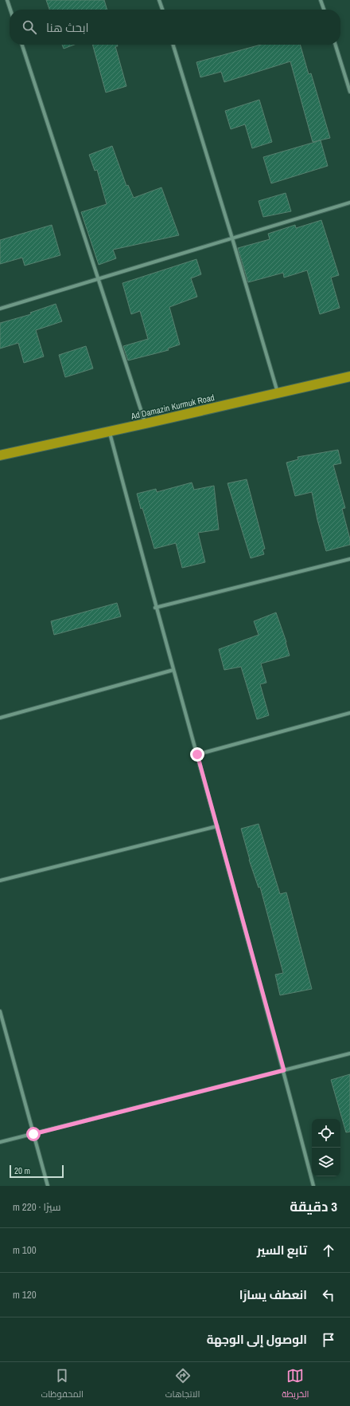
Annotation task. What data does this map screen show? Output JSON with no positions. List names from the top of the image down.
{
  "streets": {
    "highway": ["Ad Damazin Kurmuk Road"]
  },
  "scale_bar": "20 m",
  "page": {
    "search": "ابحث هنا",
    "scale": "20 m",
    "heading": ["3 دقيقة", "سيرًا · 220 m"],
    "list": [
      ["تابع السير", "100 m"],
      ["انعطف يسارًا", "120 m"],
      "الوصول إلى الوجهة"
    ],
    "nav": ["الخريطة", "الاتجاهات", "المحفوظات"]
  }
}
